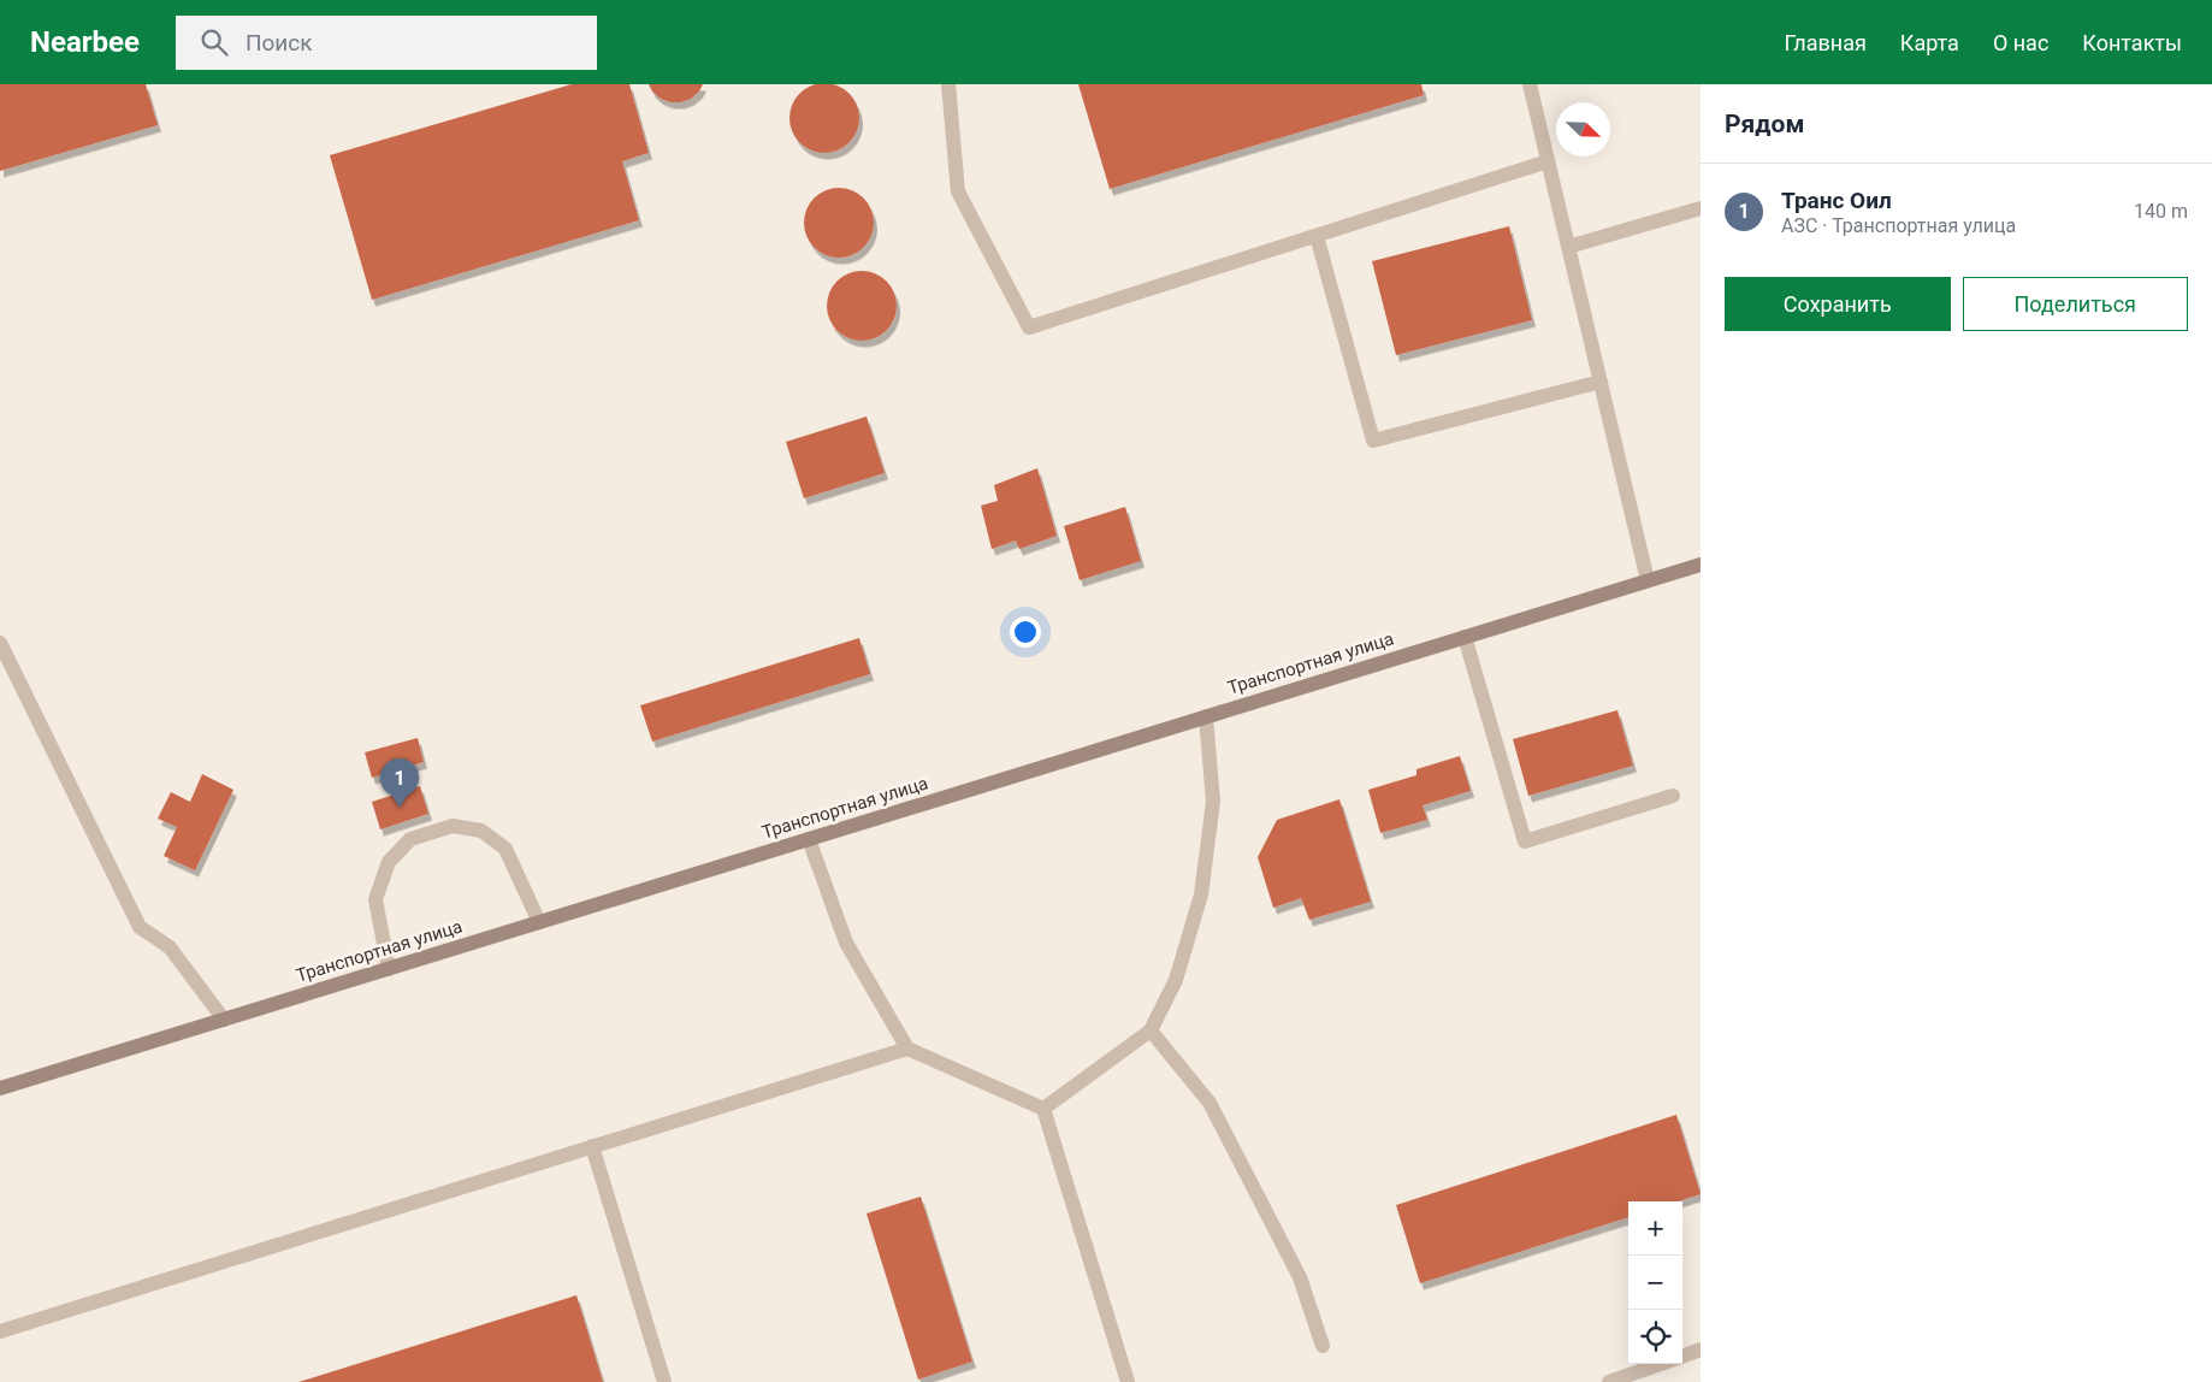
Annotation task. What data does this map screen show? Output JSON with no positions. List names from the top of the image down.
{
  "streets": {
    "main road": ["Транспортная улица"]
  },
  "north": "bottom right",
  "page": {
    "header": "Nearbee",
    "search": "Поиск",
    "nav": [
      "Главная",
      "Карта",
      "О нас",
      "Контакты"
    ],
    "heading": "Рядом",
    "list": [
      {
        "mark": "1",
        "name": "Транс Оил",
        "note": "АЗС · Транспортная улица",
        "value": "140 m"
      }
    ],
    "buttons": ["Сохранить", "Поделиться"],
    "pins": "1",
    "map_buttons": ["+", "−"]
  }
}
